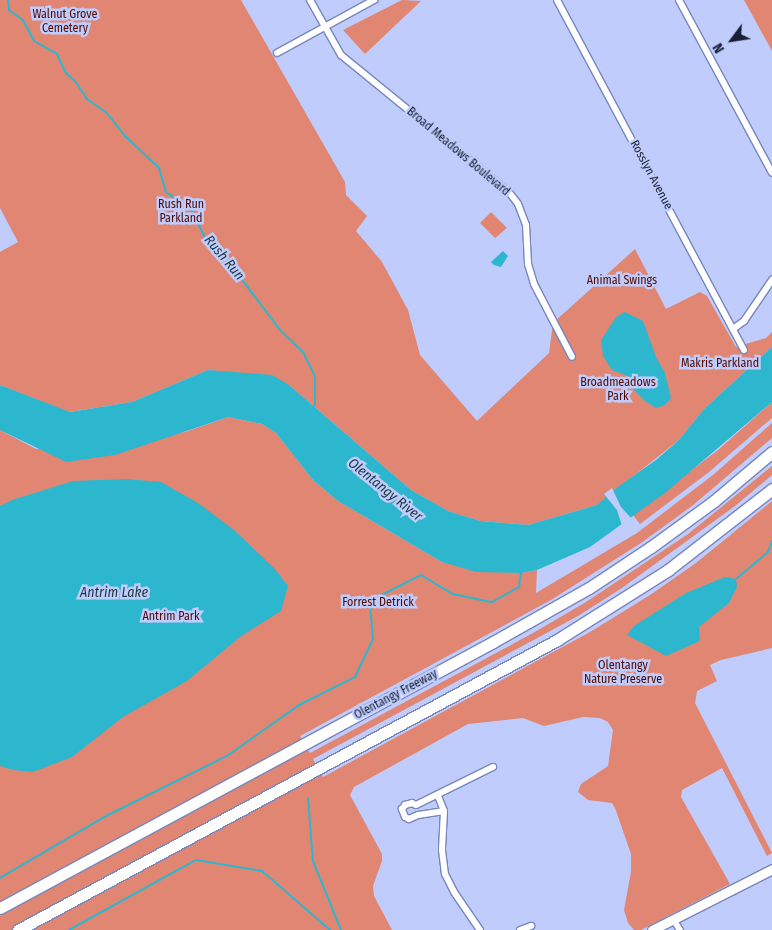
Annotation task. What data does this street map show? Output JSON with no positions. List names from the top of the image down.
{
  "streets": {
    "highway": ["Olentangy Freeway"],
    "street": ["Broad Meadows Boulevard", "Rosslyn Avenue"]
  },
  "water": ["Rush Run", "Olentangy River", "Antrim Lake"],
  "parks": [
    "Walnut Grove Cemetery",
    "Rush Run Parkland",
    "Animal Swings",
    "Makris Parkland",
    "Broadmeadows Park",
    "Forrest Detrick",
    "Antrim Park",
    "Olentangy Nature Preserve"
  ],
  "north": "bottom left"
}
